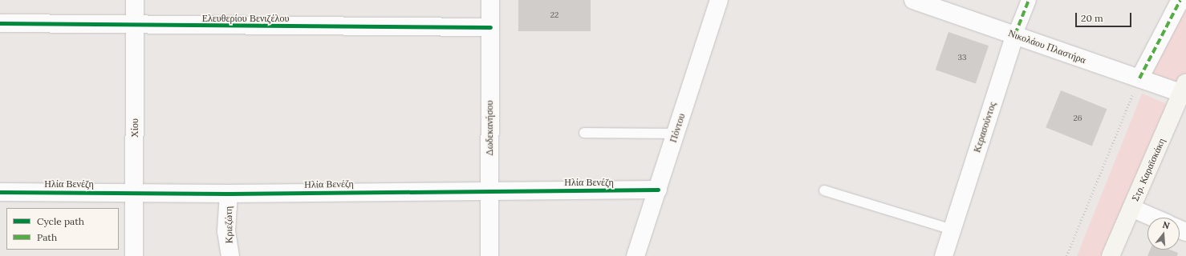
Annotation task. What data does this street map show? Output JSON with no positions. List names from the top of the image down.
{
  "streets": {
    "main road": ["Στρ. Καραϊσκάκη"],
    "street": [
      "Ελευθερίου Βενιζέλου",
      "Νικολάου Πλαστήρα",
      "Κερασούντος",
      "Χίου",
      "Δωδεκανήσου",
      "Πόντου",
      "Ηλία Βενέζη",
      "Κριεζώτη"
    ]
  },
  "crossings": [
    ["Ελευθερίου Βενιζέλου", "Χίου"],
    ["Ελευθερίου Βενιζέλου", "Δωδεκανήσου"],
    ["Νικολάου Πλαστήρα", "Κερασούντος"],
    ["Νικολάου Πλαστήρα", "Στρ. Καραϊσκάκη"],
    ["Χίου", "Ηλία Βενέζη"],
    ["Δωδεκανήσου", "Ηλία Βενέζη"],
    ["Πόντου", "Ηλία Βενέζη"],
    ["Ηλία Βενέζη", "Κριεζώτη"]
  ],
  "house_numbers": ["22", "33", "26"],
  "legend": ["Cycle path", "Path"],
  "scale_bar": "20 m",
  "north": "top"
}
